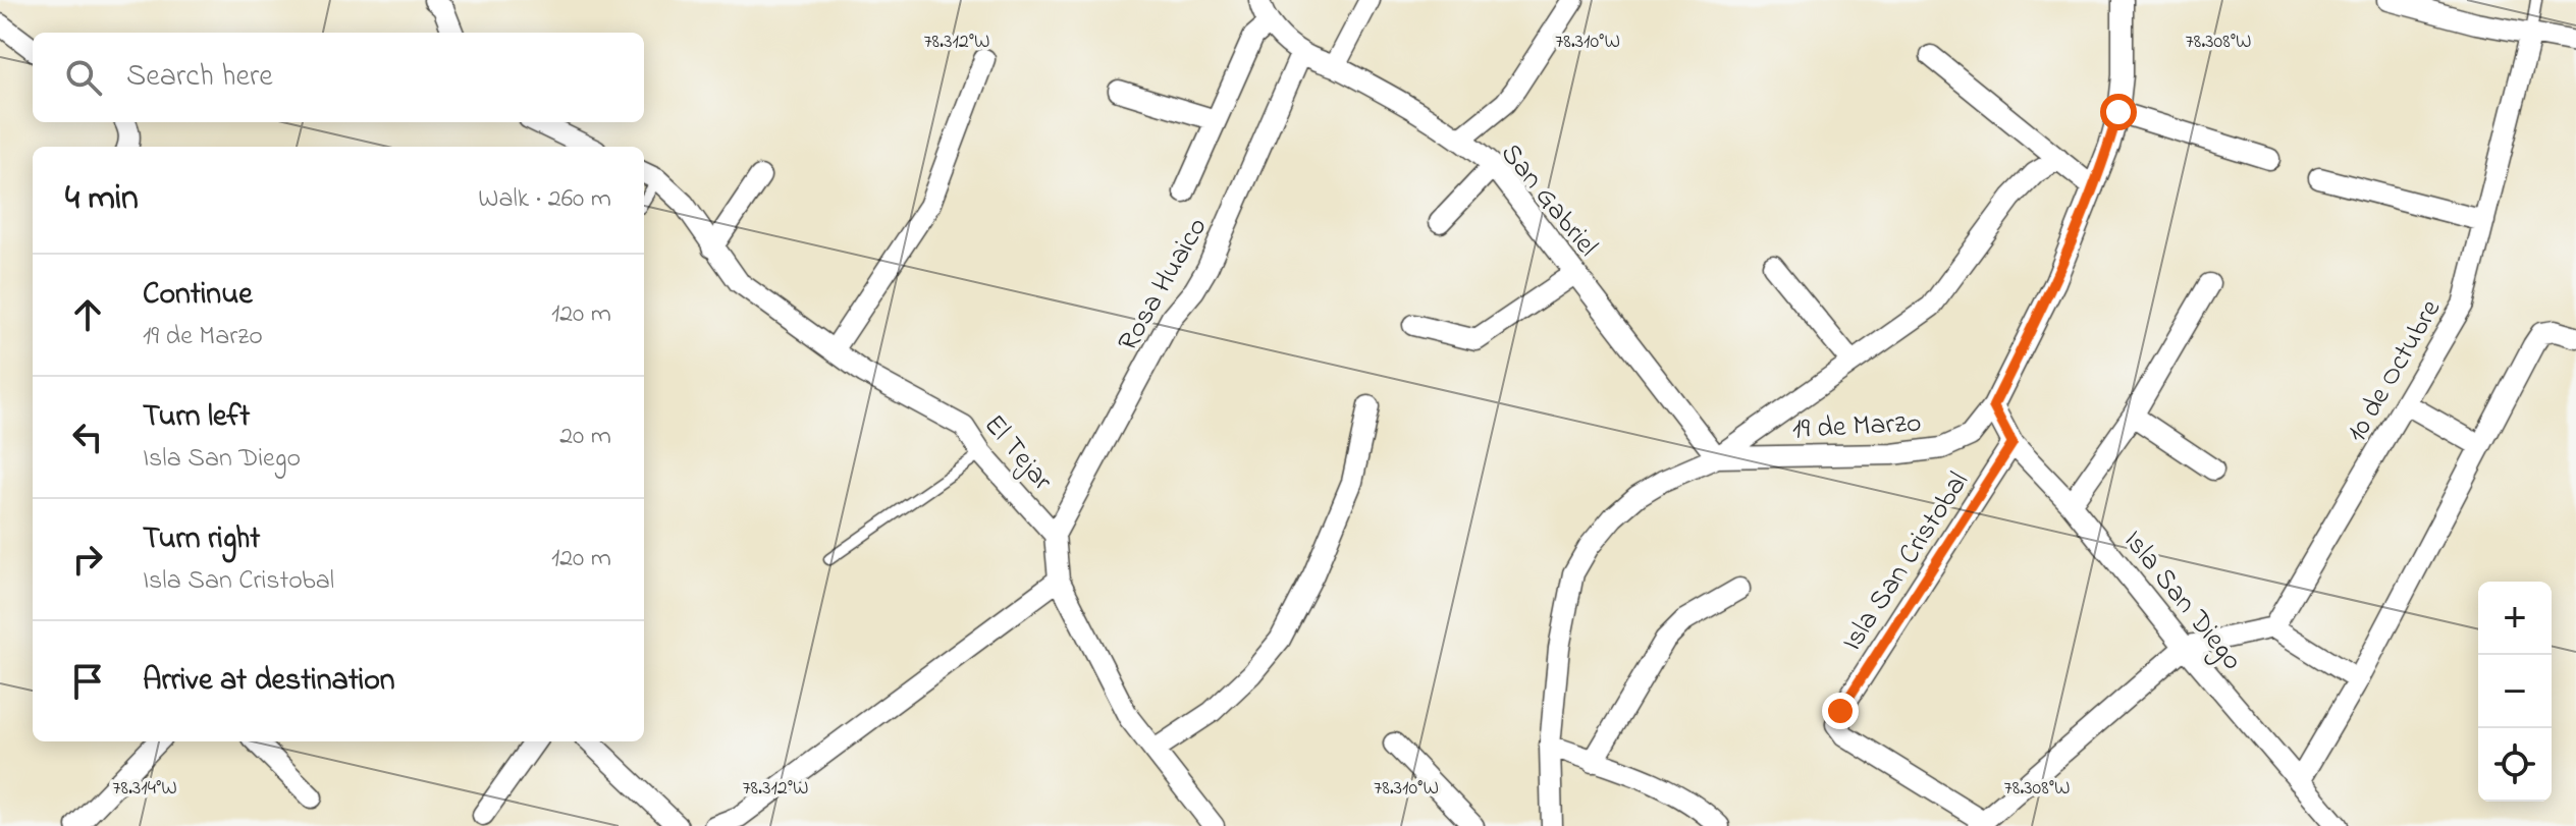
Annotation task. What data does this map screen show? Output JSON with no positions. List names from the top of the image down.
{
  "streets": {
    "street": [
      "San Gabriel",
      "Rosa Huaico",
      "10 de Octubre",
      "19 de Marzo",
      "El Tejar",
      "Isla San Cristobal",
      "Isla San Diego"
    ]
  },
  "crossings": [
    ["San Gabriel", "Rosa Huaico"],
    ["San Gabriel", "19 de Marzo"],
    ["Rosa Huaico", "El Tejar"],
    ["19 de Marzo", "Isla San Diego"],
    ["Isla San Cristobal", "Isla San Diego"]
  ],
  "page": {
    "search": "Search here",
    "heading": ["4 min", "Walk · 260 m"],
    "list": [
      ["Continue", "19 de Marzo", "120 m"],
      ["Turn left", "Isla San Diego", "20 m"],
      ["Turn right", "Isla San Cristobal", "120 m"],
      "Arrive at destination"
    ],
    "map_buttons": ["+", "−"]
  },
  "coordinates": [
    "78.312°W",
    "78.310°W",
    "78.308°W",
    "78.314°W"
  ]
}
